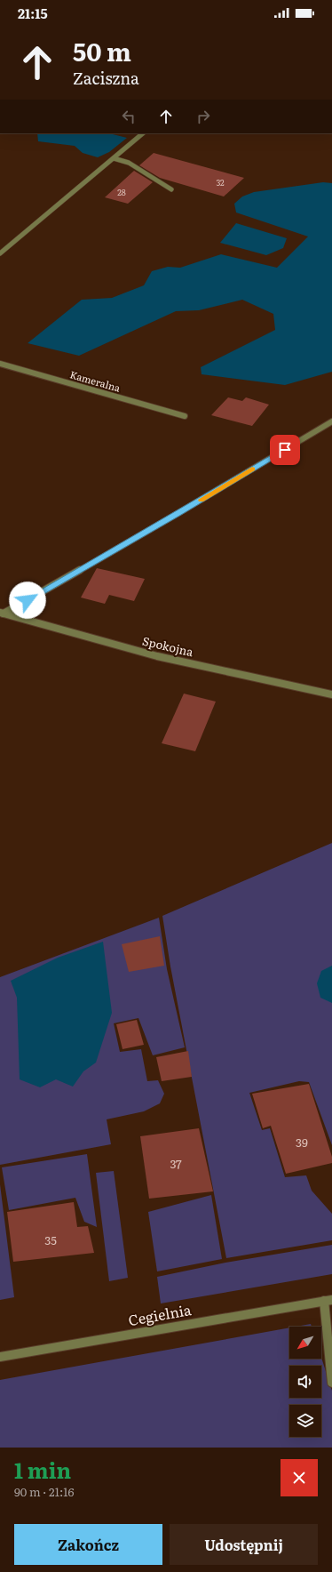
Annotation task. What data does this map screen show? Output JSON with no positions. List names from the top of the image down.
{
  "streets": {
    "street": ["Kameralna", "Spokojna", "Cegielnia"]
  },
  "house_numbers": [
    "32",
    "28",
    "39",
    "37",
    "35"
  ],
  "north": "bottom left",
  "page": {
    "status": "21:15",
    "turn": ["50 m", "Zaciszna"],
    "heading": ["1 min", "90 m · 21:16"],
    "buttons": ["Zakończ", "Udostępnij"]
  }
}
